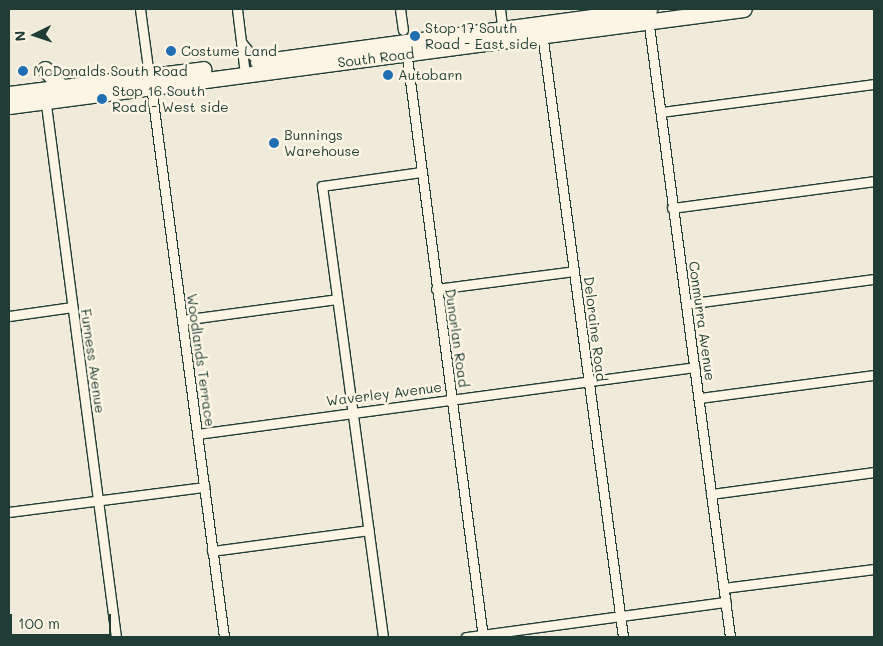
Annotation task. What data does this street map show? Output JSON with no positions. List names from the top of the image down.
{
  "streets": {
    "highway": ["South Road"],
    "street": [
      "Conmurra Avenue",
      "Deloraine Road",
      "Dunorlan Road",
      "Woodlands Terrace",
      "Furness Avenue",
      "Waverley Avenue"
    ]
  },
  "crossings": [
    ["South Road", "Conmurra Avenue"],
    ["South Road", "Deloraine Road"],
    ["South Road", "Dunorlan Road"],
    ["South Road", "Woodlands Terrace"],
    ["South Road", "Furness Avenue"],
    ["Conmurra Avenue", "Waverley Avenue"],
    ["Deloraine Road", "Waverley Avenue"],
    ["Dunorlan Road", "Waverley Avenue"],
    ["Woodlands Terrace", "Waverley Avenue"]
  ],
  "places": [
    "Stop 17 South Road - East side",
    "Costume Land",
    "McDonalds South Road",
    "Autobarn",
    "Stop 16 South Road - West side",
    "Bunnings Warehouse"
  ],
  "scale_bar": "100 m",
  "north": "left"
}
